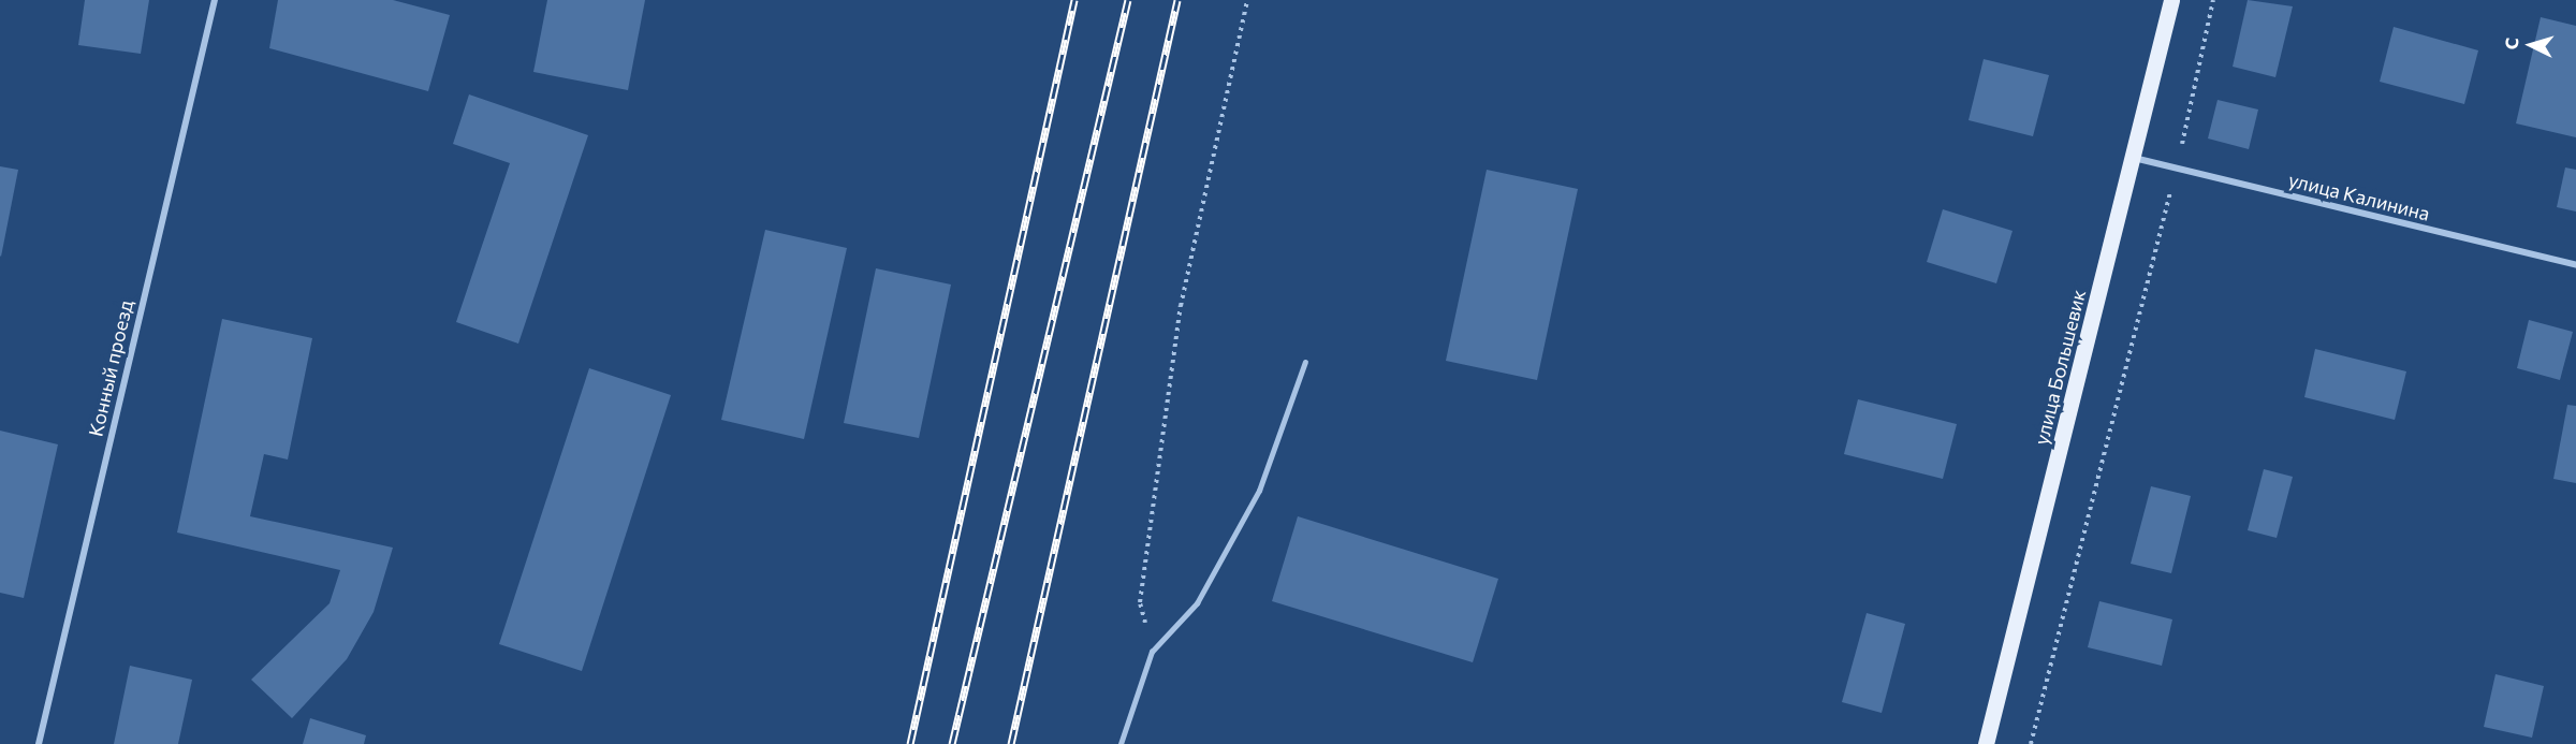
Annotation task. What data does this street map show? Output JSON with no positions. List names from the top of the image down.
{
  "streets": {
    "main road": ["улица Большевик"],
    "street": ["улица Калинина", "Конный проезд"]
  },
  "crossings": [
    ["улица Калинина", "улица Большевик"]
  ],
  "north": "left"
}
